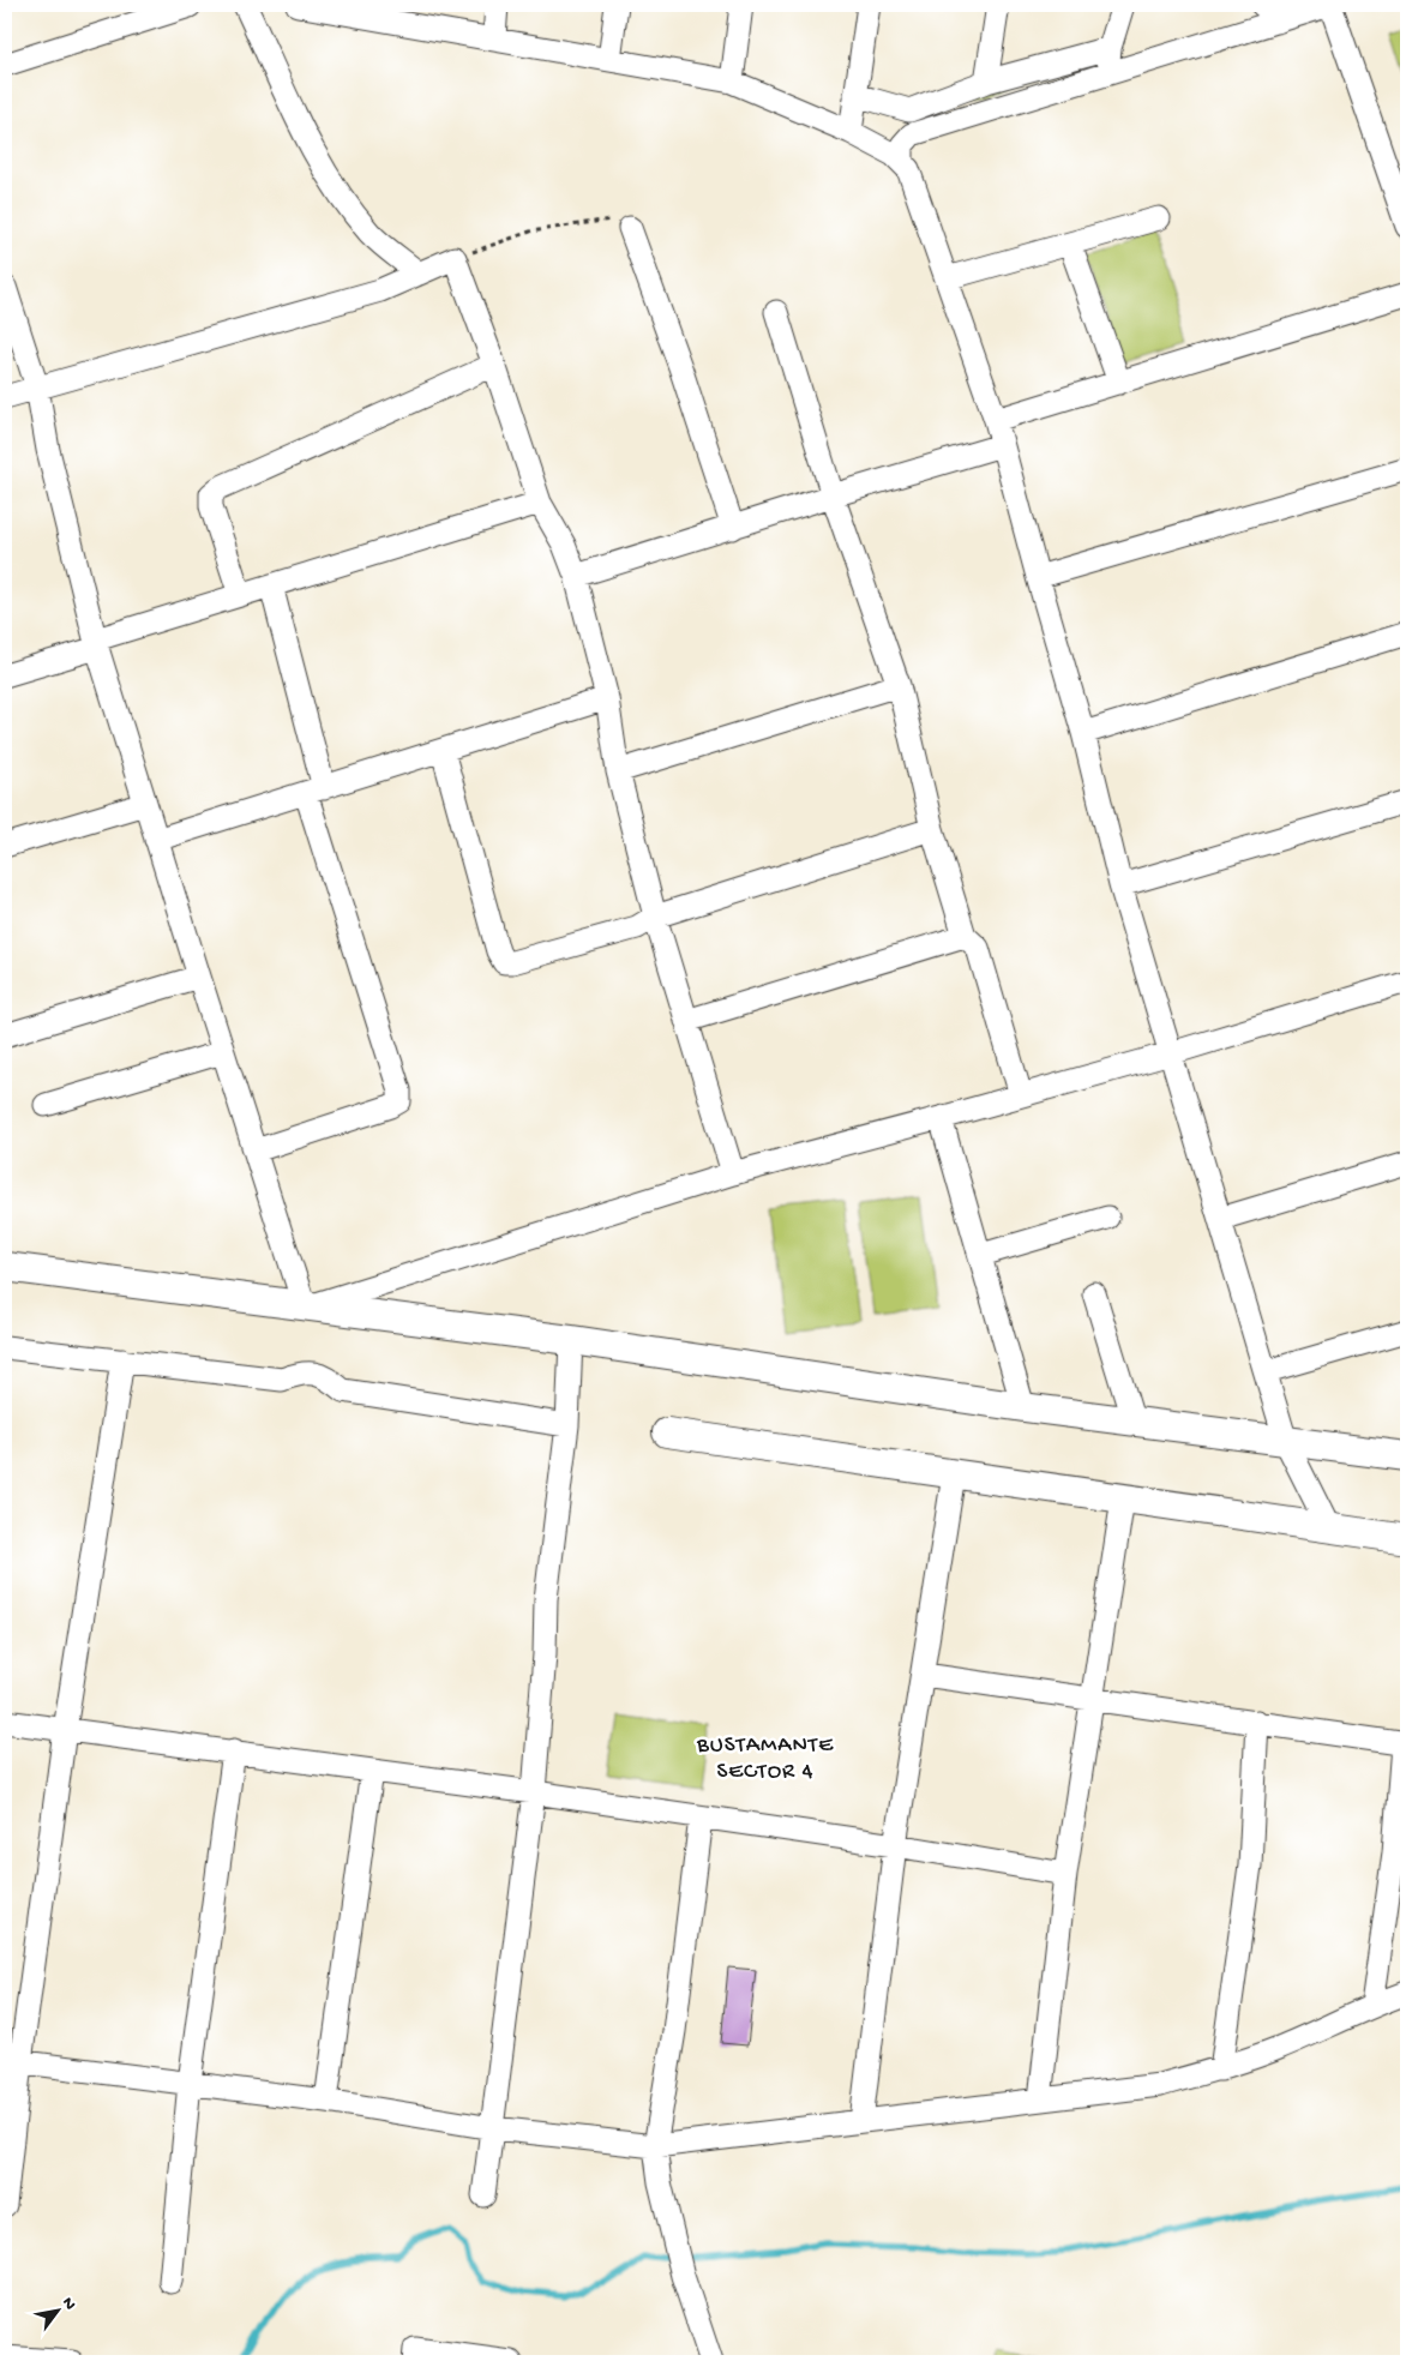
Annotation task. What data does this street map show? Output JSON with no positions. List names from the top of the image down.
{
  "districts": ["BUSTAMANTE SECTOR 4"],
  "north": "top right"
}
